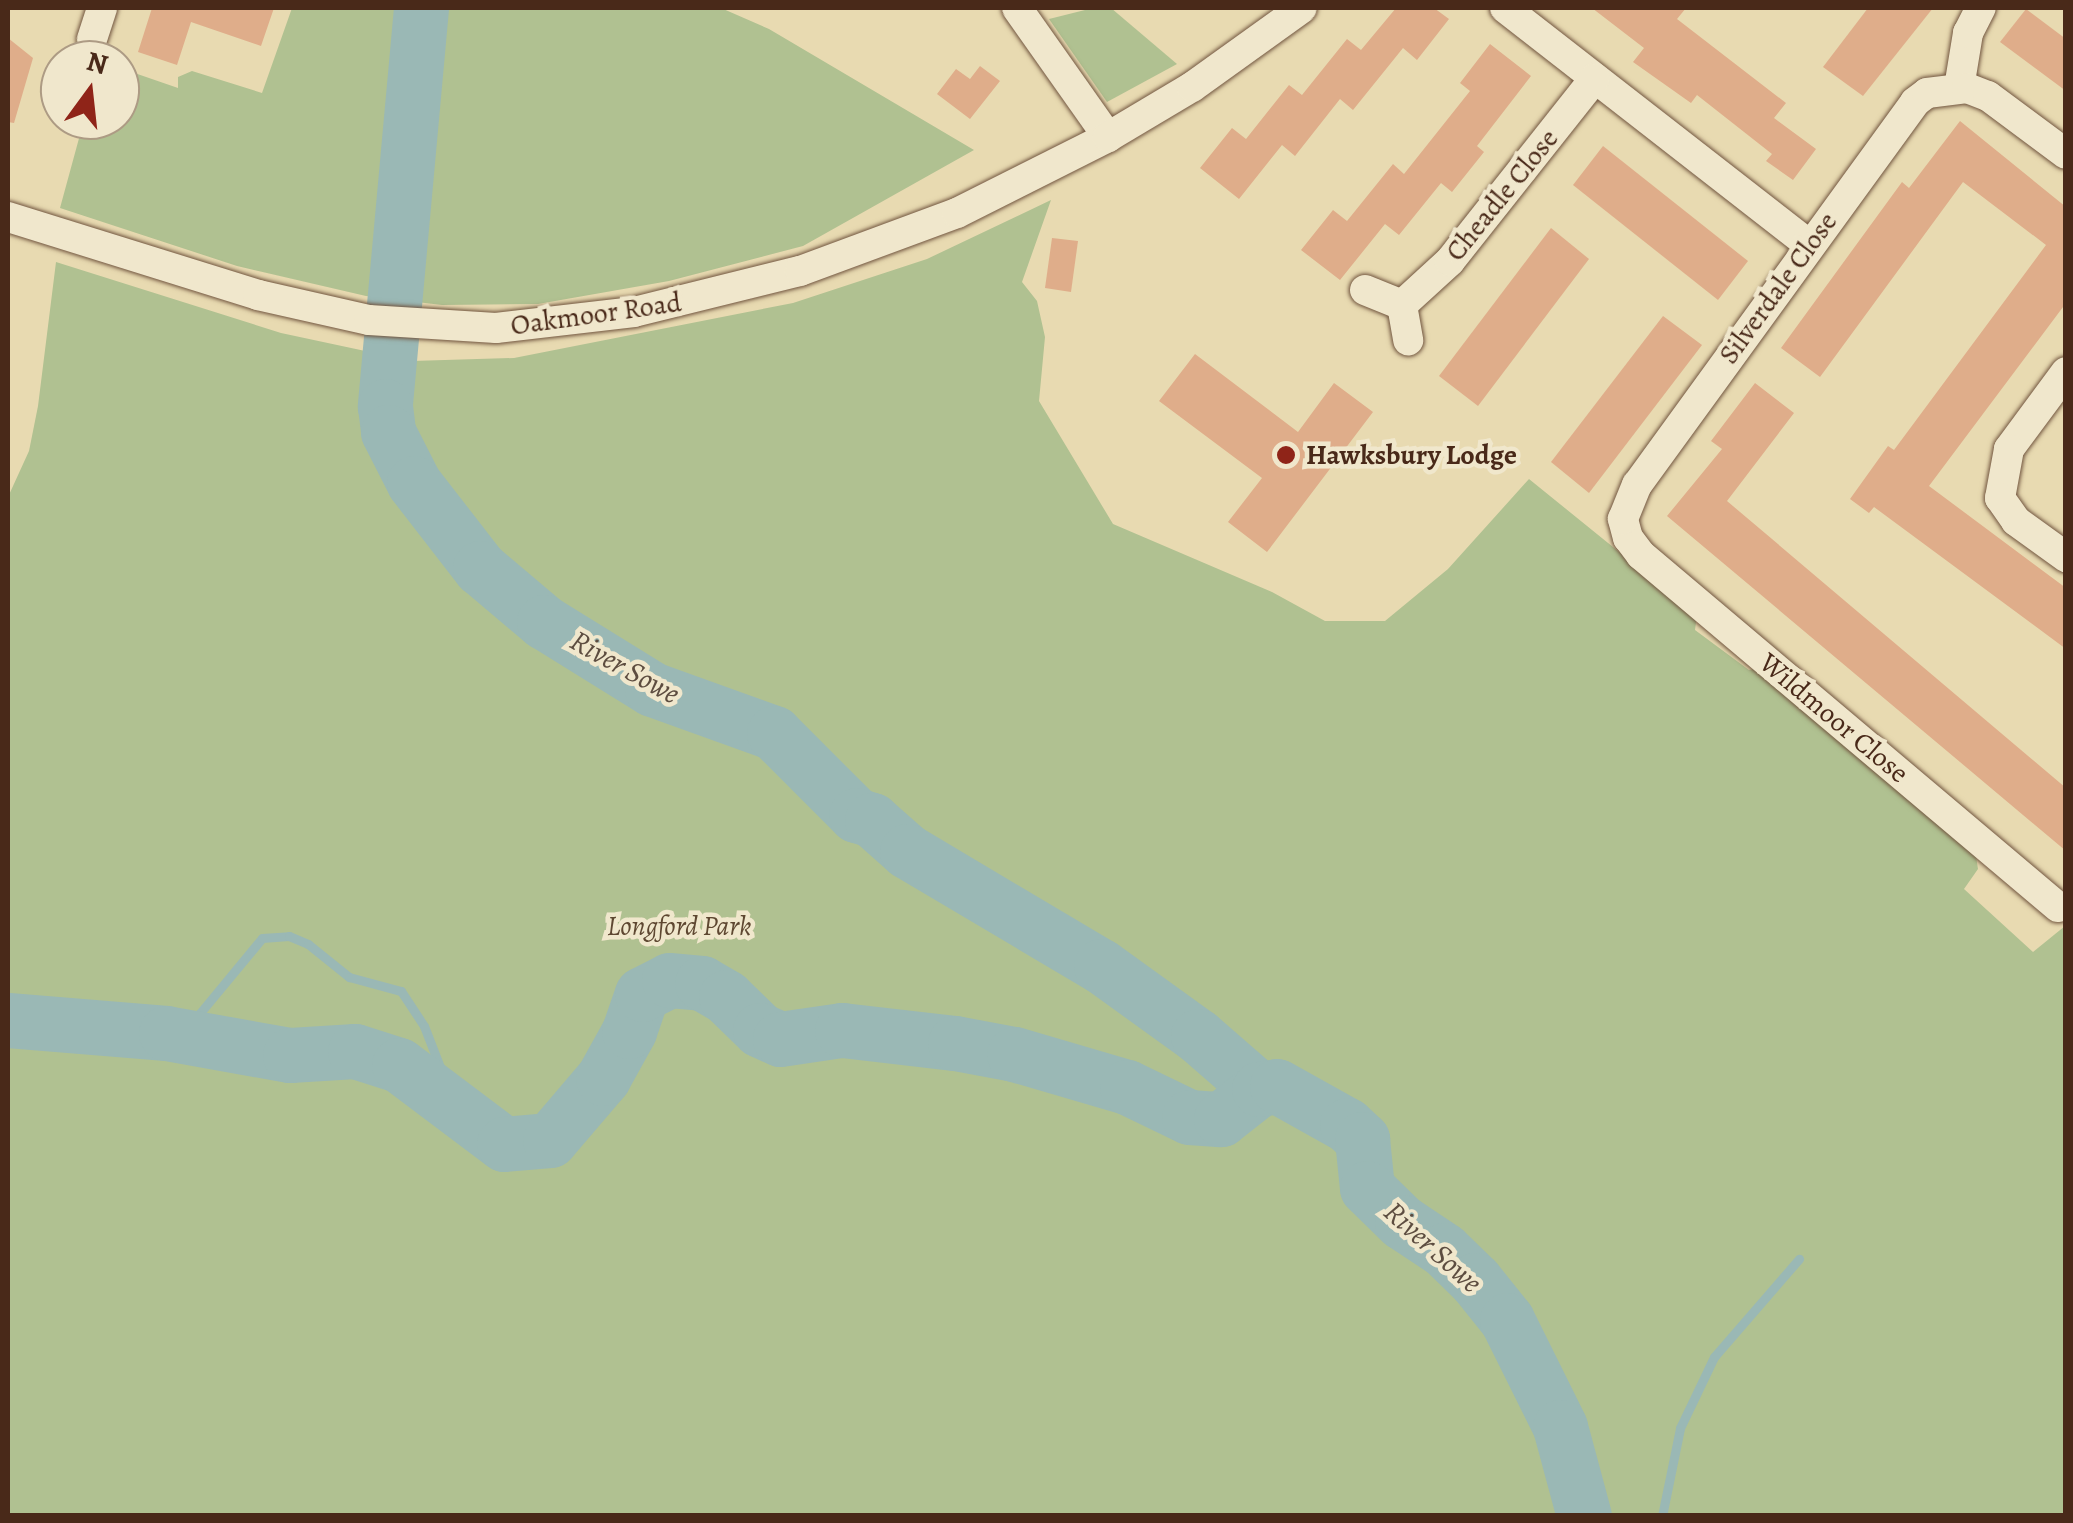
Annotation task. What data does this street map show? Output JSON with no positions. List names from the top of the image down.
{
  "streets": {
    "street": [
      "Cheadle Close",
      "Silverdale Close",
      "Oakmoor Road",
      "Wildmoor Close"
    ]
  },
  "crossings": [
    ["Silverdale Close", "Wildmoor Close"]
  ],
  "water": ["River Sowe"],
  "parks": ["Longford Park"],
  "places": ["Hawksbury Lodge"],
  "north": "top"
}
